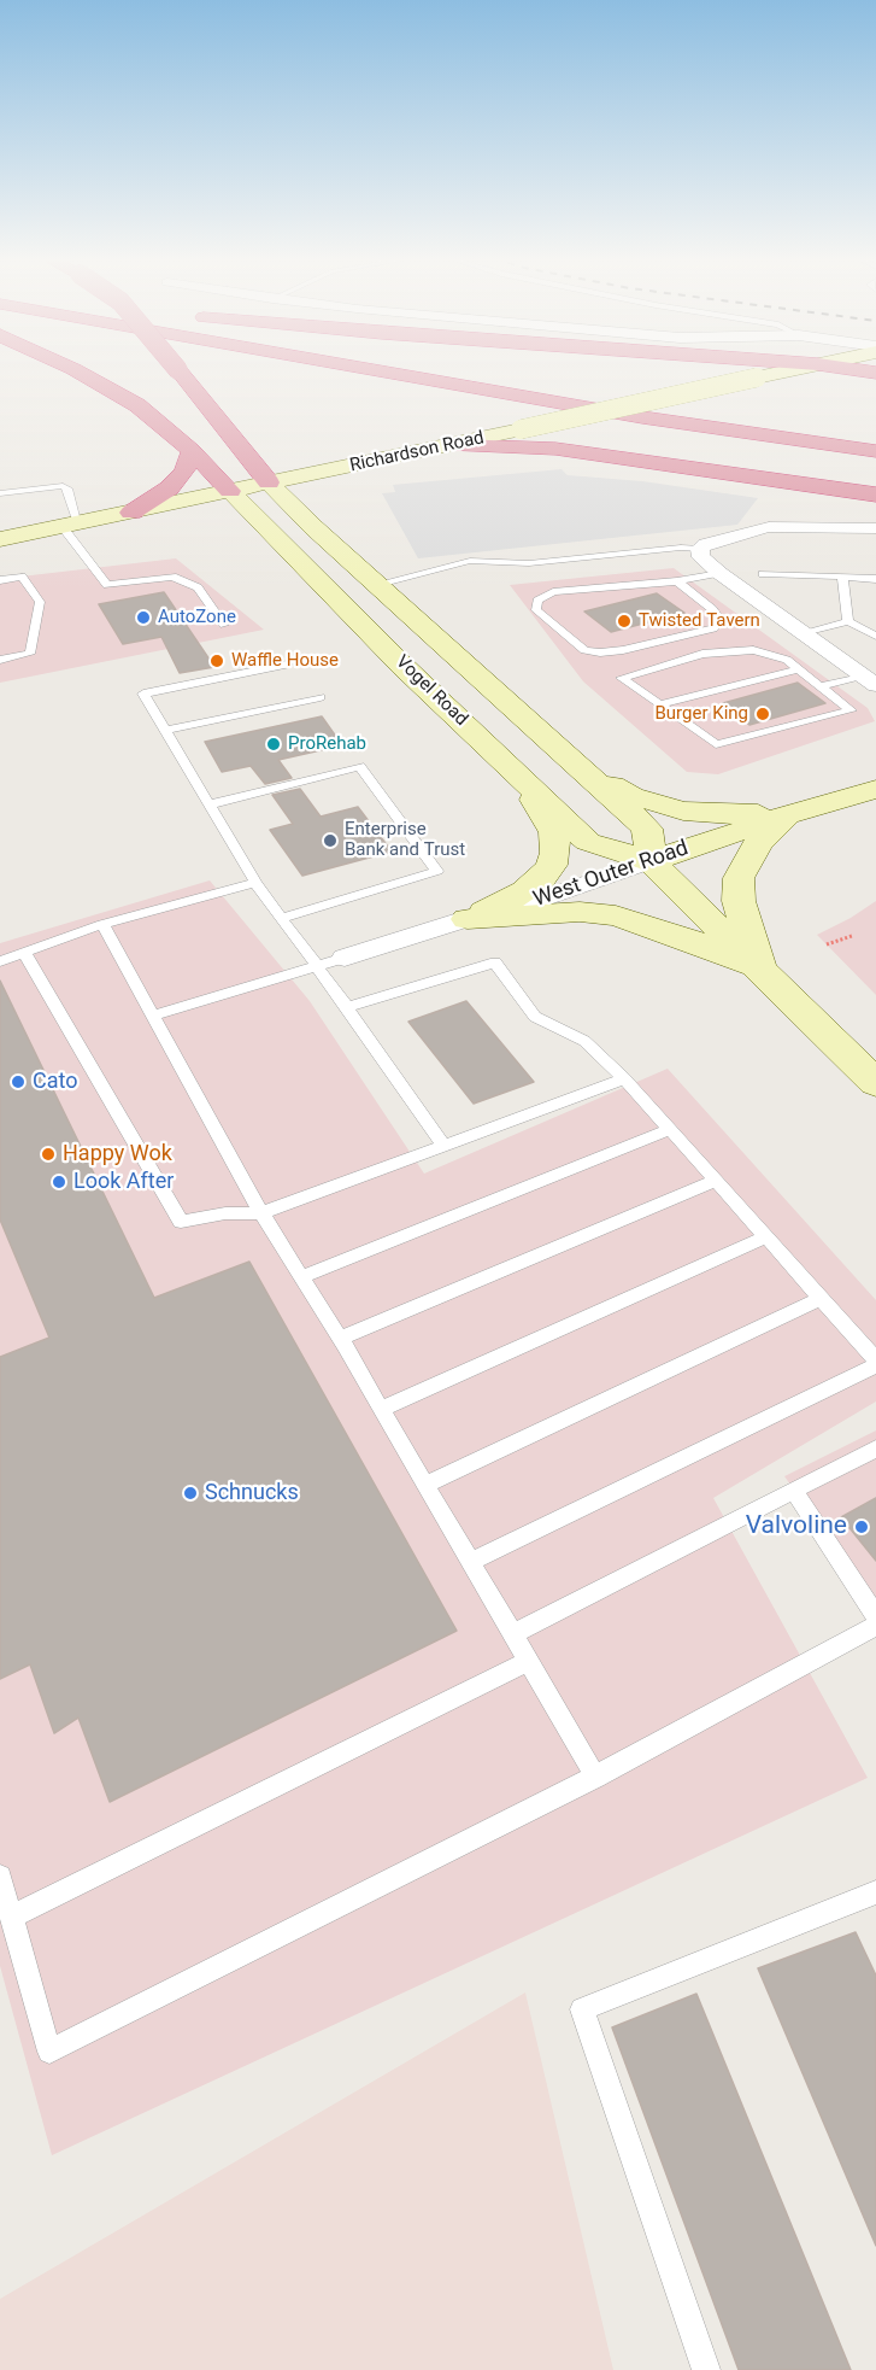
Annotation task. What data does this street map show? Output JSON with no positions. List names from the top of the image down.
{
  "streets": {
    "main road": ["Richardson Road", "Vogel Road", "West Outer Road"]
  },
  "crossings": [
    ["Richardson Road", "Vogel Road"],
    ["Vogel Road", "West Outer Road"]
  ],
  "places": [
    "AutoZone",
    "Twisted Tavern",
    "Waffle House",
    "Burger King",
    "ProRehab",
    "Enterprise Bank and Trust",
    "Cato",
    "Happy Wok",
    "Look After",
    "Schnucks",
    "Valvoline"
  ]
}
